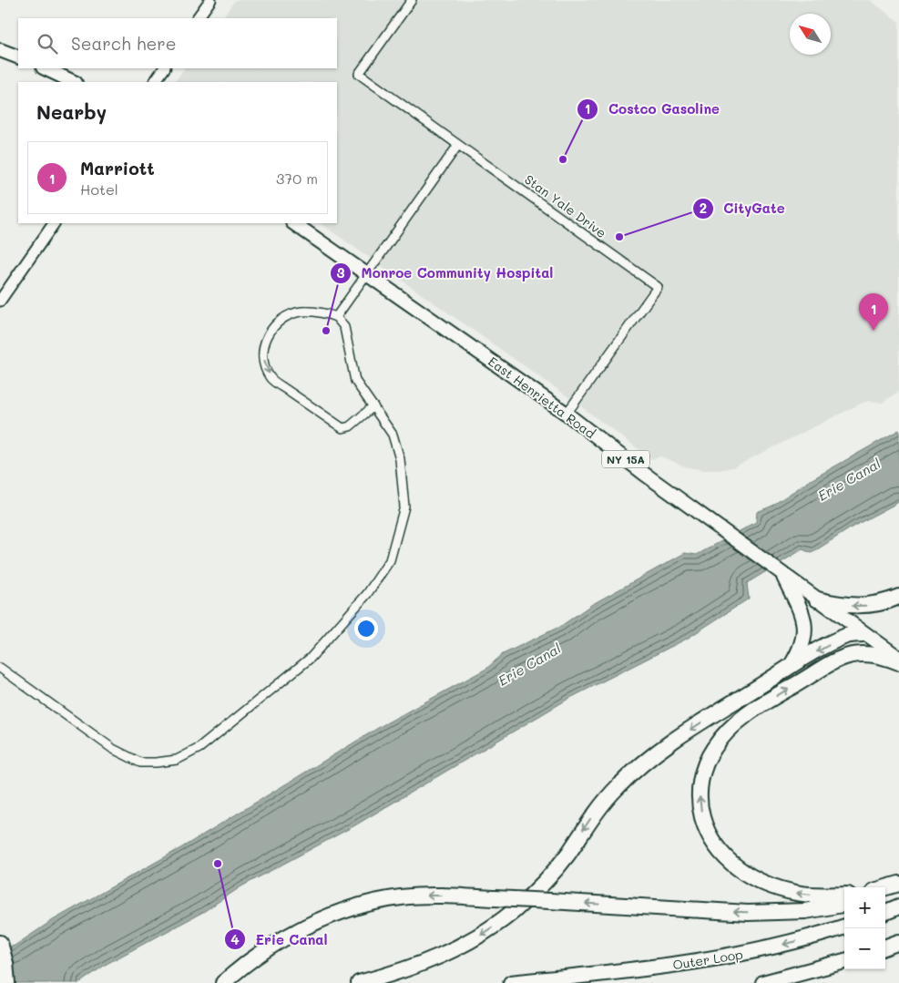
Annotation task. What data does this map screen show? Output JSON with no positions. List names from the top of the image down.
{
  "streets": {
    "highway": ["Outer Loop"],
    "main road": ["East Henrietta Road", "NY 15A"],
    "street": ["Stan Yale Drive"]
  },
  "crossings": [
    ["Stan Yale Drive", "East Henrietta Road"]
  ],
  "water": ["Erie Canal"],
  "places": [
    "Costco Gasoline",
    "CityGate",
    "Monroe Community Hospital",
    "Erie Canal"
  ],
  "north": "top left",
  "page": {
    "search": "Search here",
    "heading": "Nearby",
    "list": [
      {
        "mark": "1",
        "name": "Marriott",
        "note": "Hotel",
        "value": "370 m"
      }
    ],
    "pins": "1",
    "map_buttons": ["+", "−"]
  }
}
